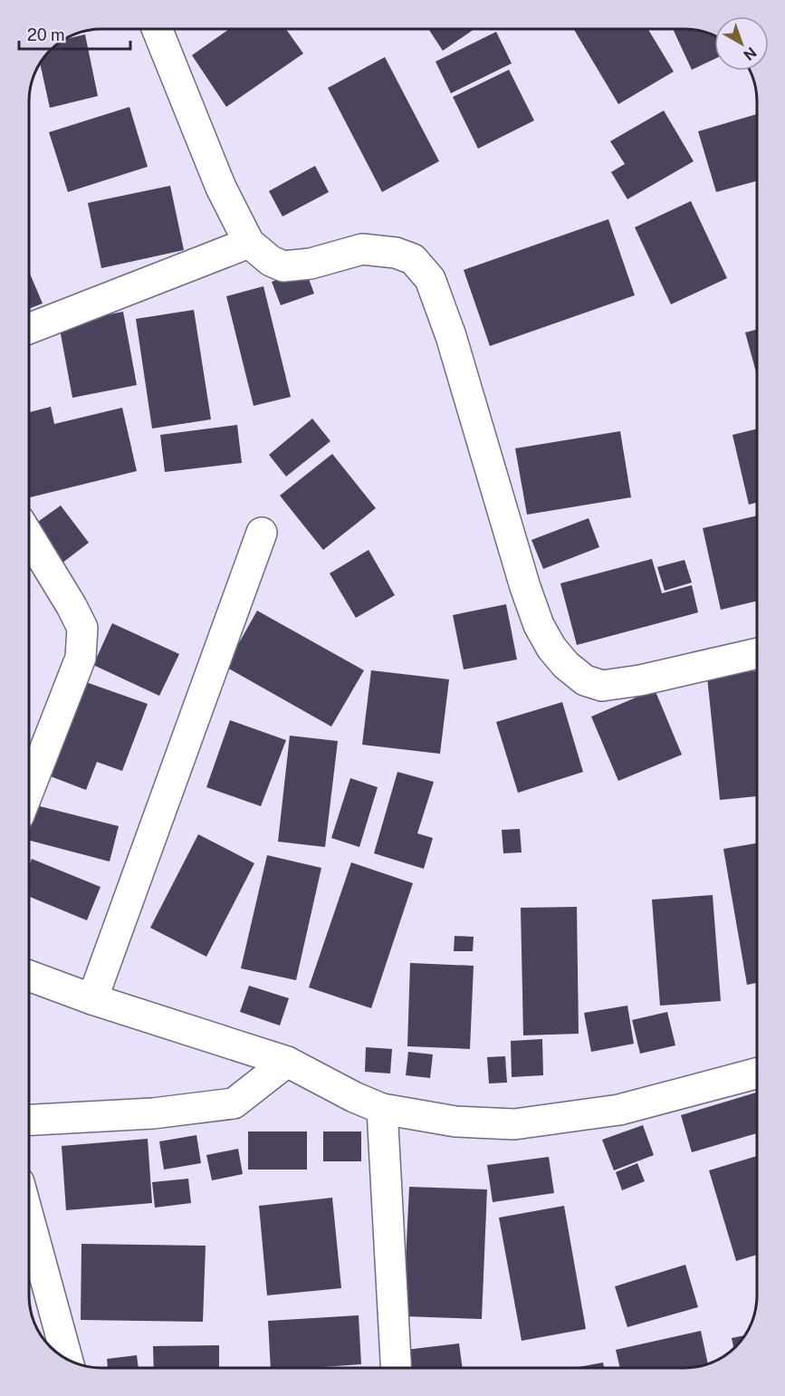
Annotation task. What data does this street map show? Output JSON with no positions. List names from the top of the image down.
{
  "scale_bar": "20 m",
  "north": "bottom right"
}
